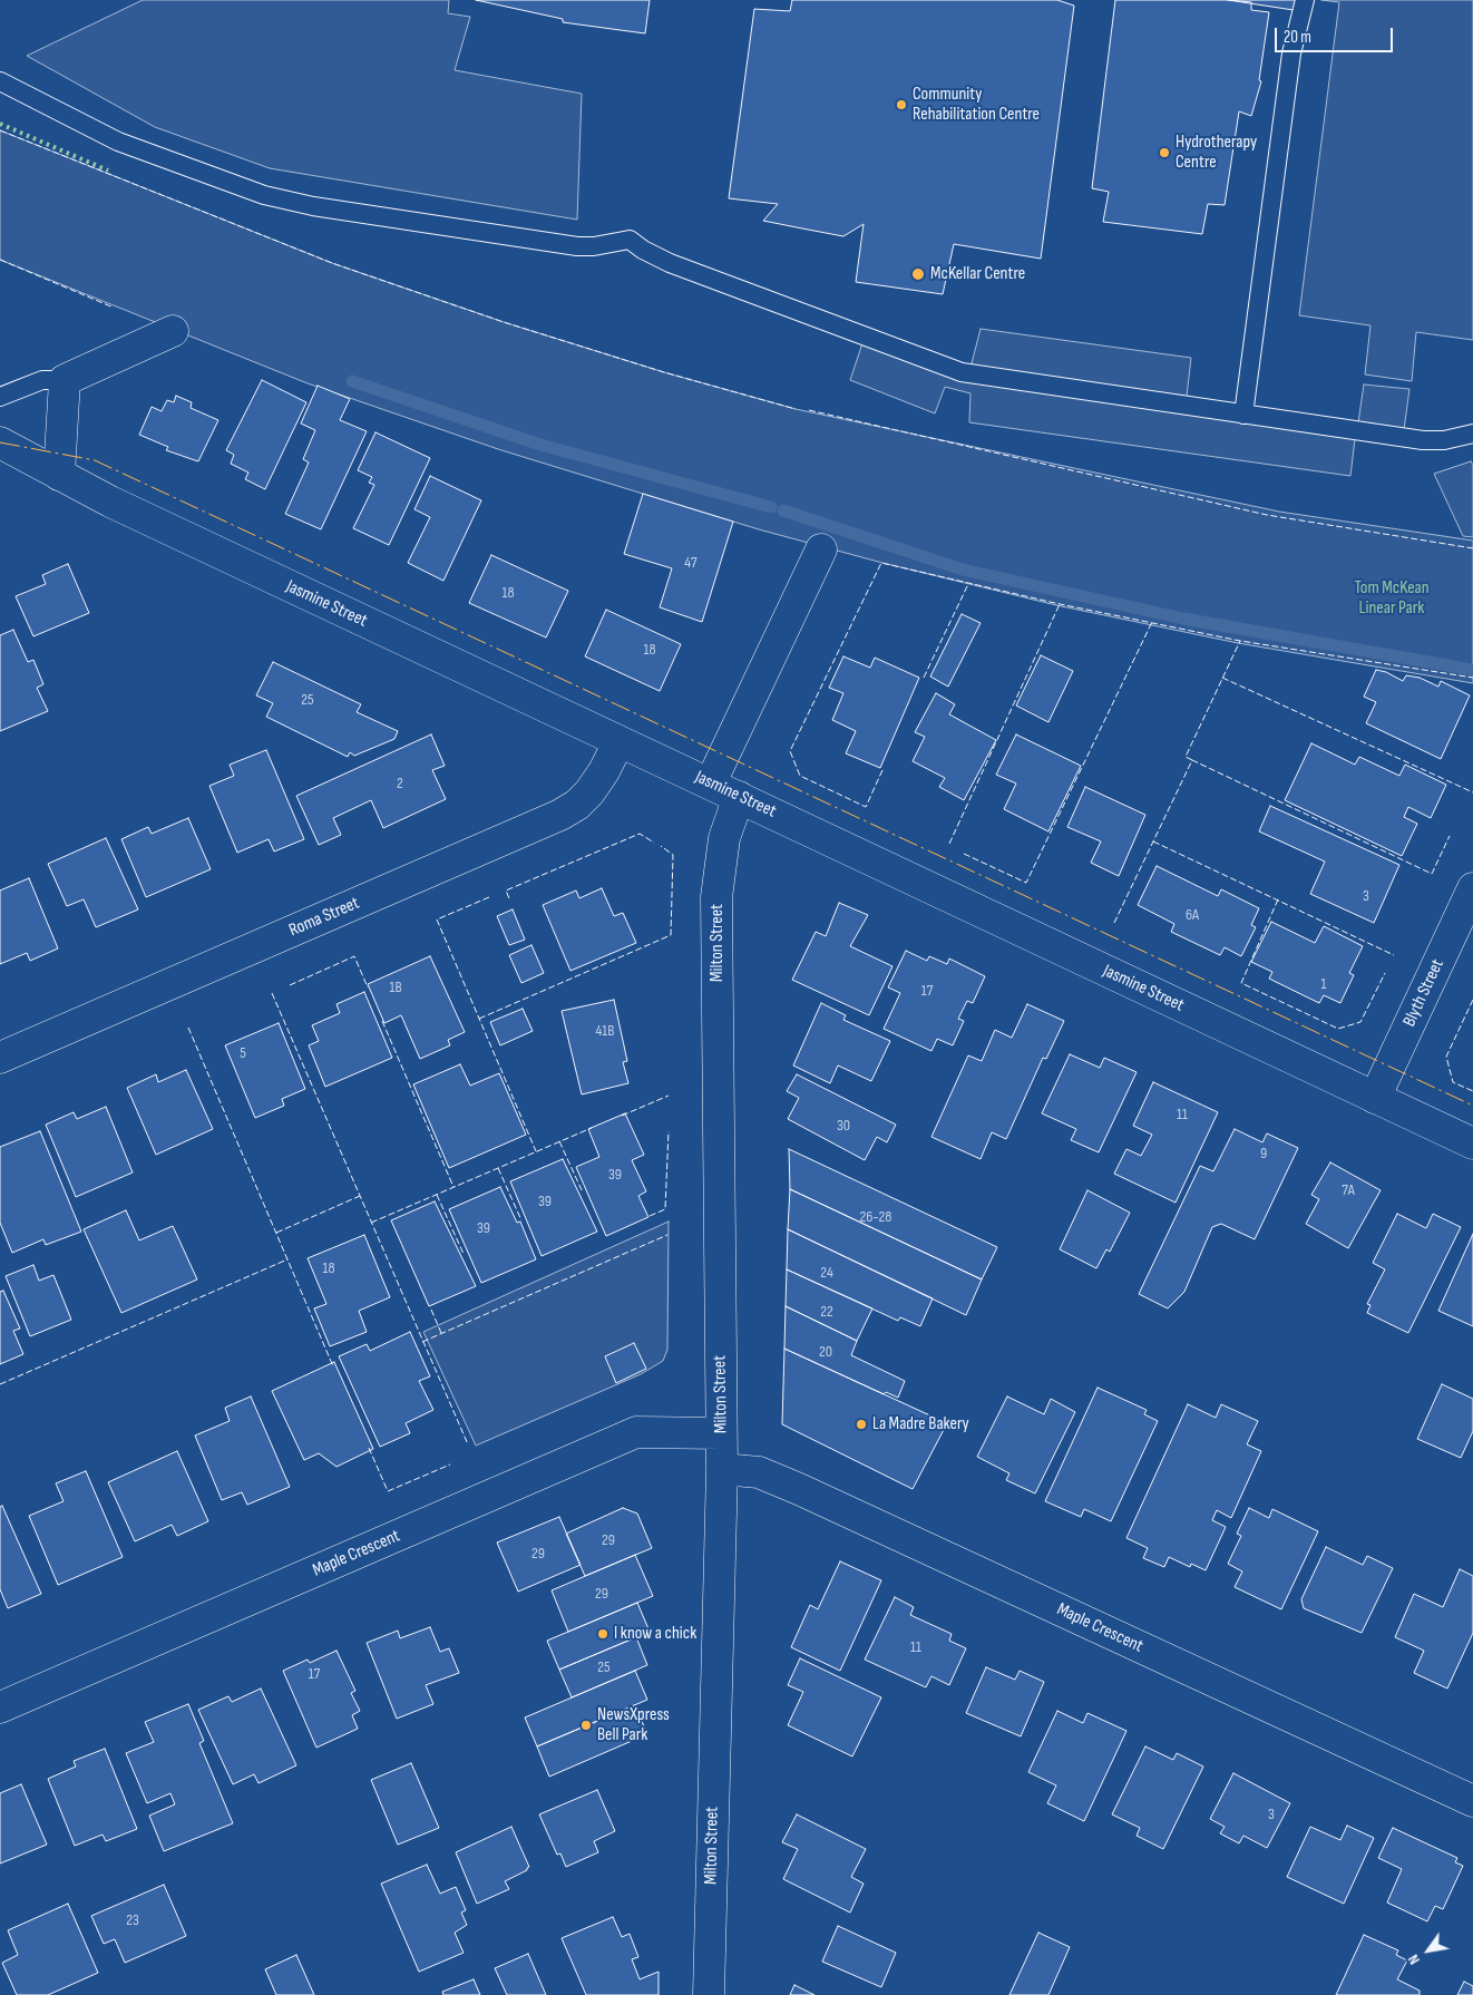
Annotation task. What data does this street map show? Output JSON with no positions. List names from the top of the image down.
{
  "streets": {
    "street": [
      "Jasmine Street",
      "Roma Street",
      "Milton Street",
      "Blyth Street",
      "Maple Crescent"
    ]
  },
  "crossings": [
    ["Jasmine Street", "Roma Street"],
    ["Jasmine Street", "Milton Street"],
    ["Jasmine Street", "Blyth Street"],
    ["Milton Street", "Maple Crescent"]
  ],
  "parks": ["Tom McKean Linear Park"],
  "places": [
    "Community Rehabilitation Centre",
    "Hydrotherapy Centre",
    "McKellar Centre",
    "La Madre Bakery",
    "I know a chick",
    "NewsXpress Bell Park"
  ],
  "house_numbers": [
    "47",
    "18",
    "18",
    "25",
    "2",
    "3",
    "6A",
    "1",
    "1B",
    "17",
    "41B",
    "5",
    "11",
    "30",
    "9",
    "39",
    "7A",
    "39",
    "26-28",
    "39",
    "18",
    "24",
    "22",
    "20",
    "29",
    "29",
    "29",
    "11",
    "25",
    "17",
    "3",
    "23"
  ],
  "scale_bar": "20 m",
  "north": "bottom left"
}
